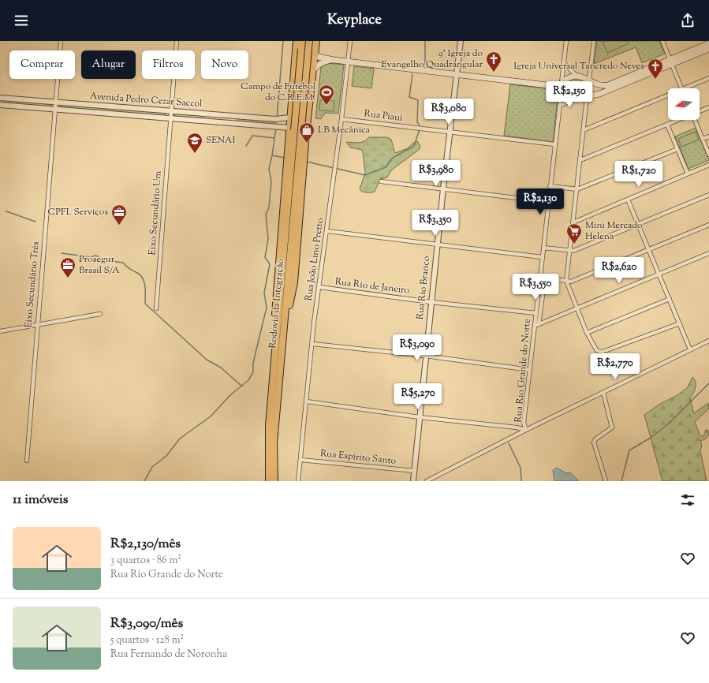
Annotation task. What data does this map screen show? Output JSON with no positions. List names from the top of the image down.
{
  "streets": {
    "highway": ["Rodovia da Integração"],
    "street": [
      "Avenida Pedro Cezar Saccol",
      "Rua Piauí",
      "Eixo Secundário Um",
      "Rua João Lino Pretto",
      "Eixo Secundário Três",
      "Rua Rio de Janeiro",
      "Rua Rio Branco",
      "Rua Rio Grande do Norte",
      "Rua Espírito Santo"
    ]
  },
  "crossings": [
    ["Avenida Pedro Cezar Saccol", "Eixo Secundário Um"],
    ["Avenida Pedro Cezar Saccol", "Eixo Secundário Três"],
    ["Avenida Pedro Cezar Saccol", "Rodovia da Integração"],
    ["Rua Piauí", "Rua João Lino Pretto"],
    ["Rua Piauí", "Rua Rio Branco"],
    ["Rua Piauí", "Rua Rio Grande do Norte"],
    ["Rua João Lino Pretto", "Rua Rio de Janeiro"],
    ["Rua João Lino Pretto", "Rua Espírito Santo"],
    ["Rua Rio de Janeiro", "Rua Rio Branco"],
    ["Rua Rio de Janeiro", "Rua Rio Grande do Norte"],
    ["Rua Rio Branco", "Rua Espírito Santo"]
  ],
  "places": {
    "church": ["9ª Igreja do Evangelho Quadrangular", "Igreja Universal Tancredo Neves"],
    "sports": ["Campo de Futebol do C.R.E.M."],
    "shop": ["LB Mecânica"],
    "school or university": ["SENAI"],
    "office": ["CPFL Serviços", "Prosegur Brasil S/A"],
    "supermarket": ["Mini Mercado Helena"]
  },
  "north": "left",
  "page": {
    "header": "Keyplace",
    "chip": [
      "Comprar",
      "Alugar",
      "Filtros",
      "Novo"
    ],
    "price": [
      "R$2,150",
      "R$3,080",
      "R$3,980",
      "R$1,720",
      "R$2,130",
      "R$3,350",
      "R$2,620",
      "R$3,550",
      "R$3,090",
      "R$2,770",
      "R$5,270"
    ],
    "heading": "11 imóveis",
    "list": [
      {
        "name": "R$2,130/mês",
        "note": "3 quartos · 86 m² · Rua Rio Grande do Norte"
      },
      {
        "name": "R$3,090/mês",
        "note": "5 quartos · 128 m² · Rua Fernando de Noronha"
      }
    ]
  }
}
